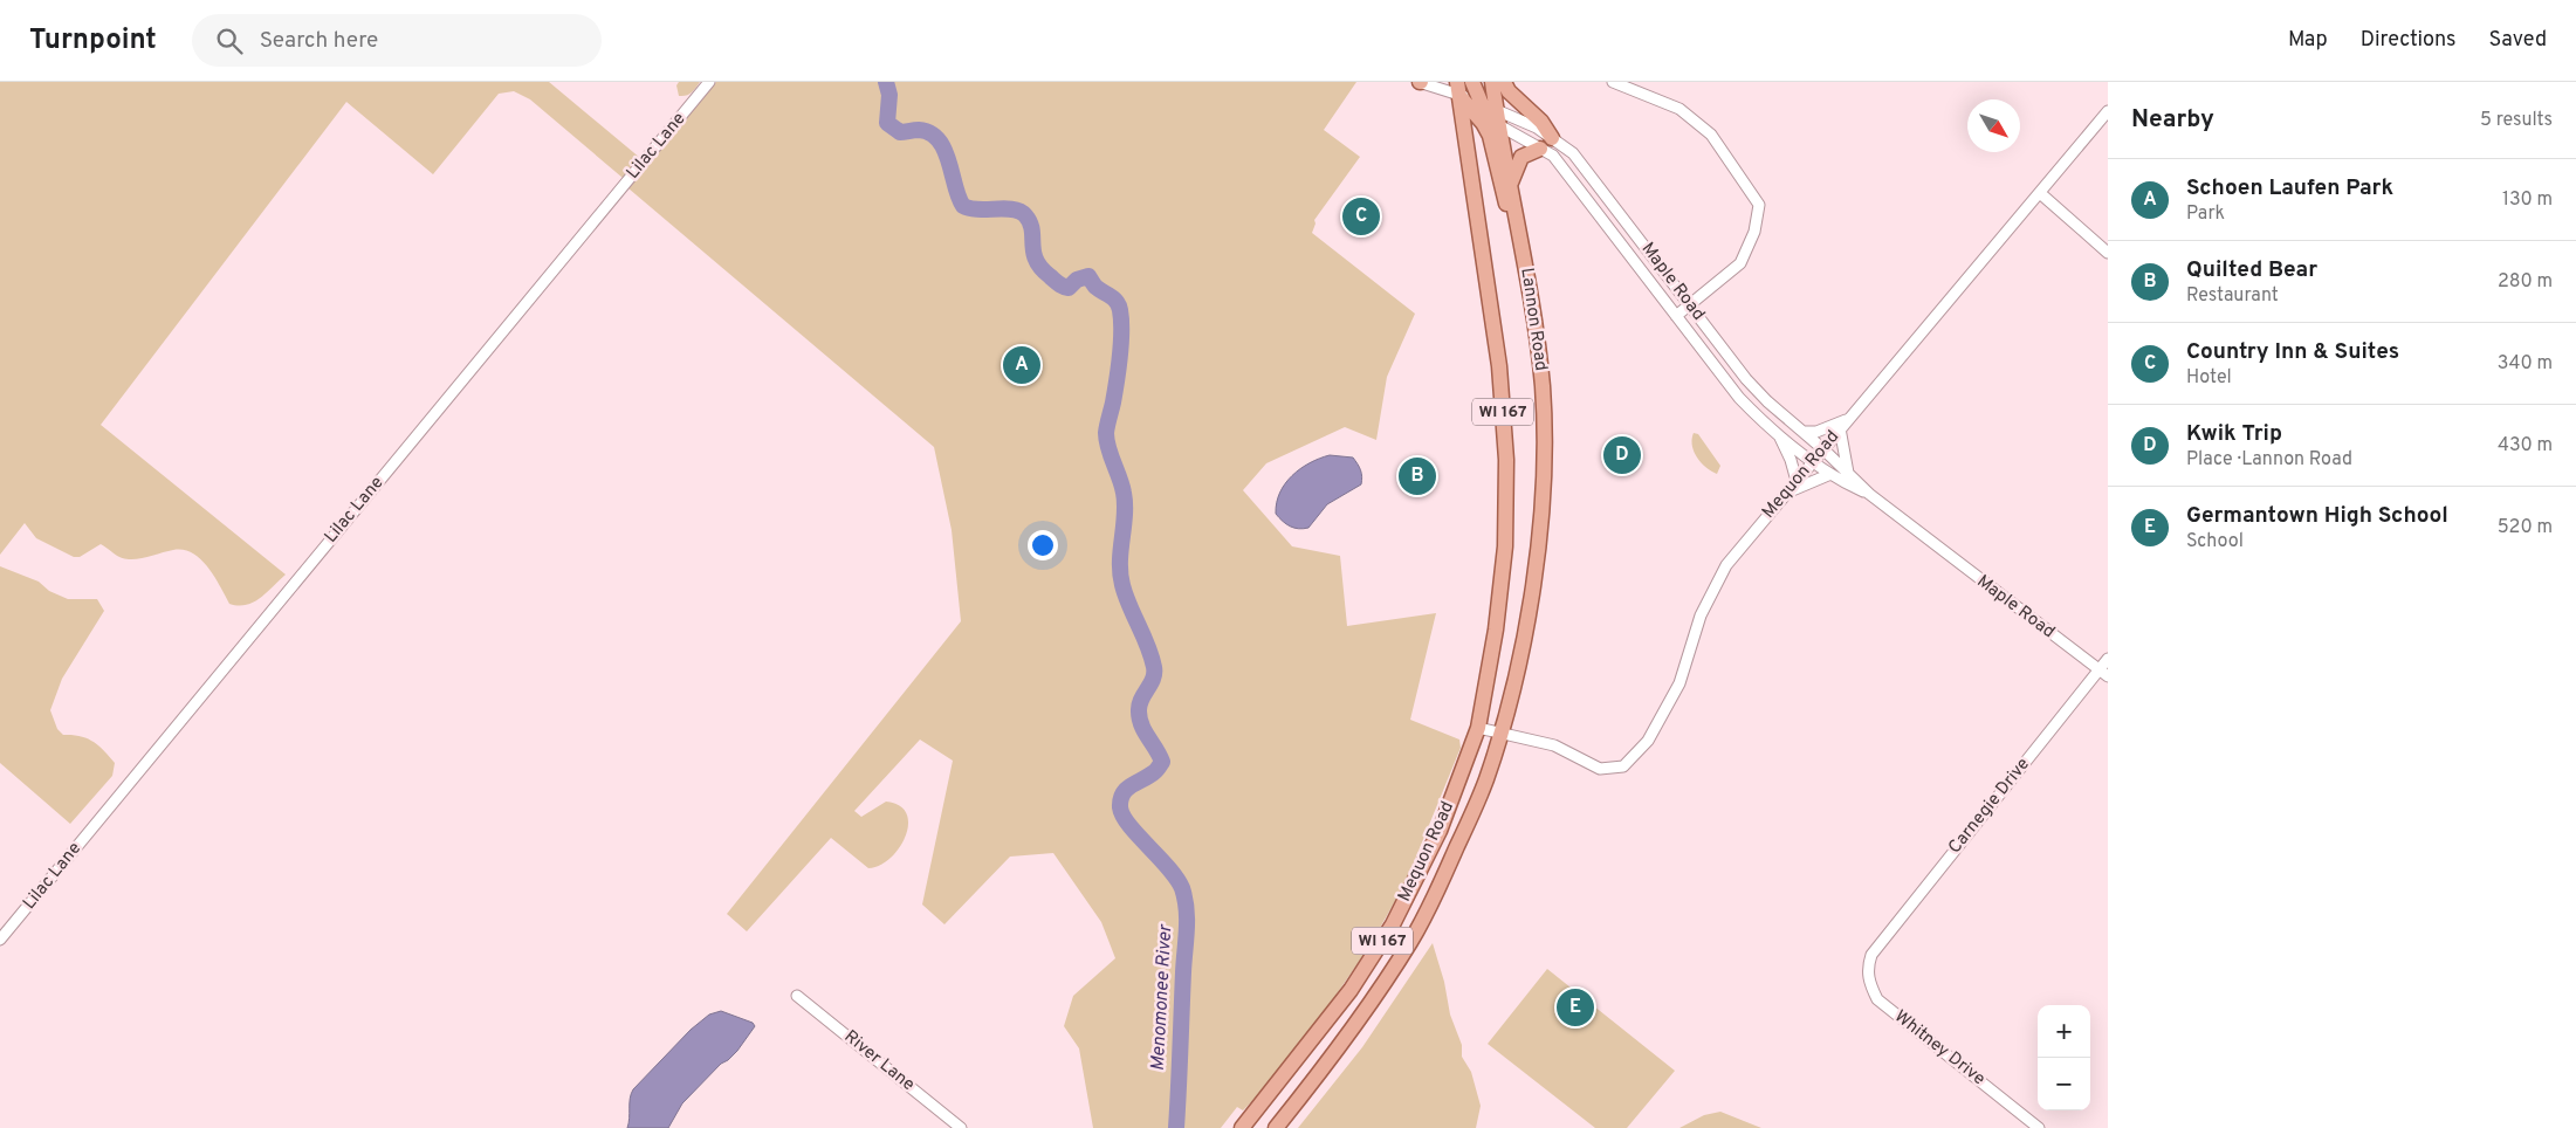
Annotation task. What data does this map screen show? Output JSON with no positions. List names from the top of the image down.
{
  "streets": {
    "main road": ["Lannon Road", "WI 167", "Mequon Road"],
    "street": [
      "Lilac Lane",
      "Maple Road",
      "Carnegie Drive",
      "Whitney Drive",
      "River Lane"
    ]
  },
  "crossings": [
    ["Maple Road", "Lannon Road"],
    ["Maple Road", "WI 167"],
    ["Maple Road", "Mequon Road"],
    ["Maple Road", "Carnegie Drive"],
    ["Lannon Road", "Mequon Road"],
    ["WI 167", "Mequon Road"],
    ["Carnegie Drive", "Whitney Drive"]
  ],
  "water": ["Menomonee River"],
  "north": "bottom right",
  "page": {
    "header": "Turnpoint",
    "search": "Search here",
    "nav": ["Map", "Directions", "Saved"],
    "heading": ["Nearby", "5 results"],
    "list": [
      {
        "mark": "A",
        "name": "Schoen Laufen Park",
        "note": "Park",
        "value": "130 m"
      },
      {
        "mark": "B",
        "name": "Quilted Bear",
        "note": "Restaurant",
        "value": "280 m"
      },
      {
        "mark": "C",
        "name": "Country Inn & Suites",
        "note": "Hotel",
        "value": "340 m"
      },
      {
        "mark": "D",
        "name": "Kwik Trip",
        "note": "Place · Lannon Road",
        "value": "430 m"
      },
      {
        "mark": "E",
        "name": "Germantown High School",
        "note": "School",
        "value": "520 m"
      }
    ],
    "pins": [
      "C",
      "A",
      "D",
      "B",
      "E"
    ],
    "map_buttons": ["+", "−"]
  }
}
